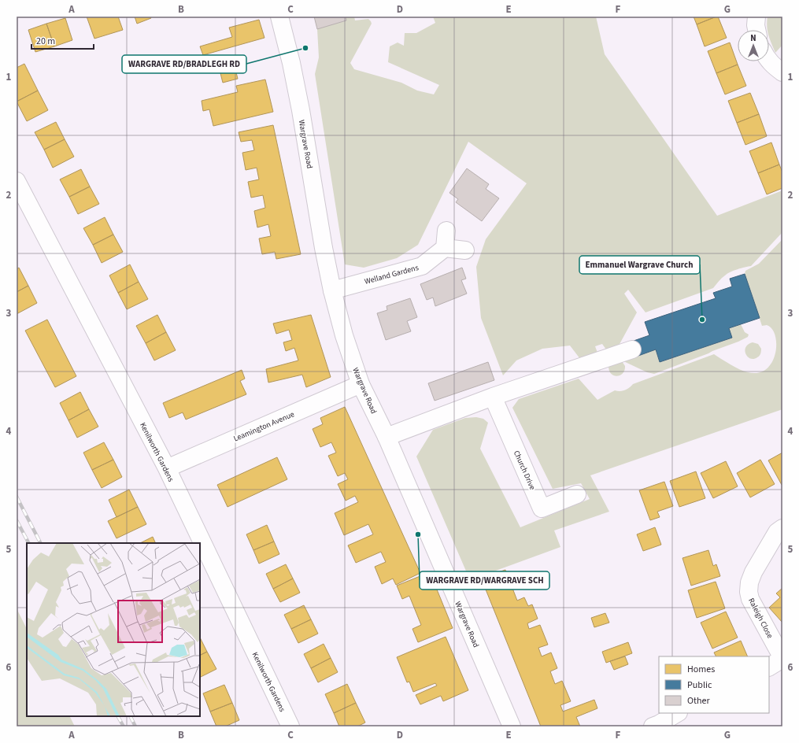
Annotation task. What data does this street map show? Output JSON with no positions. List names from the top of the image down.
{
  "streets": {
    "street": [
      "Wargrave Road",
      "Welland Gardens",
      "Leamington Avenue",
      "Kenilworth Gardens",
      "Church Drive",
      "Raleigh Close"
    ]
  },
  "crossings": [
    ["Wargrave Road", "Welland Gardens"],
    ["Wargrave Road", "Leamington Avenue"],
    ["Leamington Avenue", "Kenilworth Gardens"]
  ],
  "places": ["WARGRAVE RD/BRADLEGH RD", "Emmanuel Wargrave Church", "WARGRAVE RD/WARGRAVE SCH"],
  "legend": ["Homes", "Public", "Other"],
  "scale_bar": "20 m",
  "north": "top",
  "grid": {
    "columns": [
      "A",
      "B",
      "C",
      "D",
      "E",
      "F",
      "G"
    ],
    "rows": [
      "1",
      "2",
      "3",
      "4",
      "5",
      "6"
    ]
  }
}
